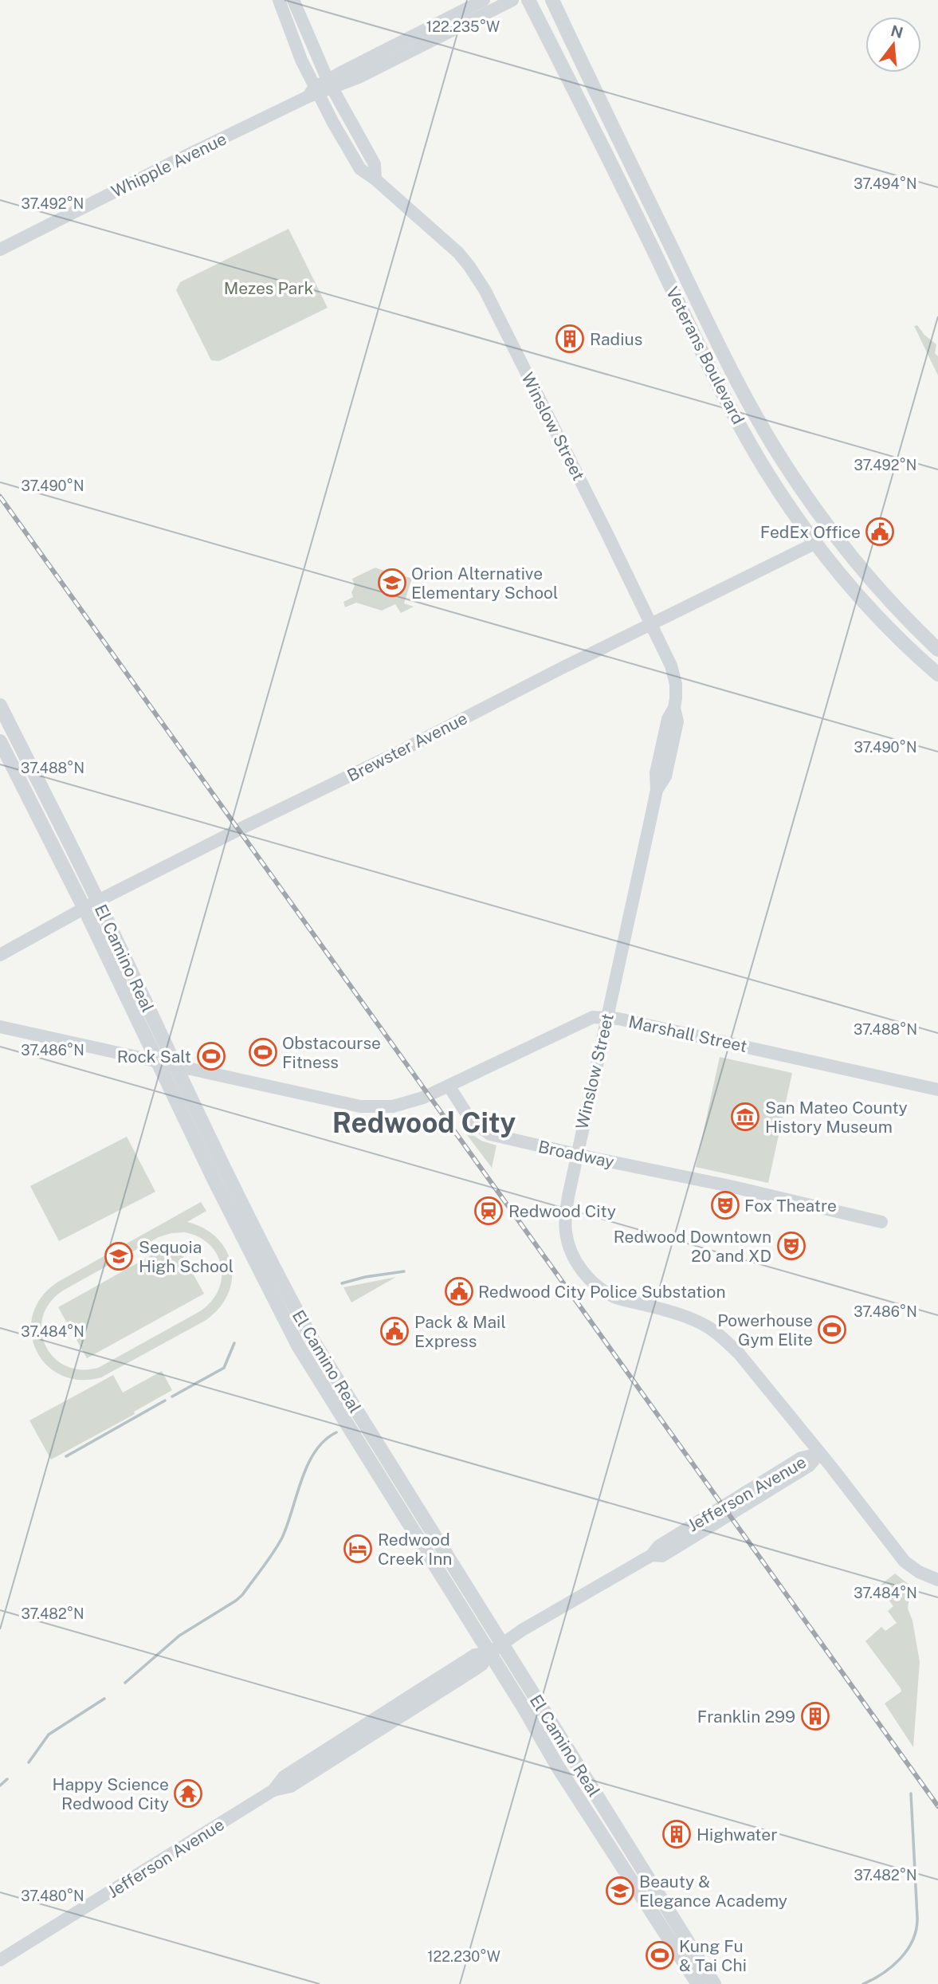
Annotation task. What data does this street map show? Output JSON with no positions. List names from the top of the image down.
{
  "streets": {
    "main road": ["Veterans Boulevard", "El Camino Real"],
    "street": [
      "Whipple Avenue",
      "Winslow Street",
      "Brewster Avenue",
      "Marshall Street",
      "Broadway",
      "Jefferson Avenue"
    ]
  },
  "crossings": [
    ["Whipple Avenue", "Winslow Street"],
    ["Veterans Boulevard", "Brewster Avenue"],
    ["Winslow Street", "Brewster Avenue"],
    ["Winslow Street", "Marshall Street"],
    ["Winslow Street", "Broadway"],
    ["Winslow Street", "Jefferson Avenue"],
    ["Brewster Avenue", "El Camino Real"],
    ["El Camino Real", "Jefferson Avenue"],
    ["Marshall Street", "Broadway"]
  ],
  "districts": ["Redwood City"],
  "parks": ["Mezes Park"],
  "places": {
    "building": ["Radius", "Franklin 299", "Highwater"],
    "public building": ["FedEx Office", "Redwood City Police Substation", "Pack & Mail Express"],
    "school or university": ["Orion Alternative Elementary School", "Sequoia High School", "Beauty & Elegance Academy"],
    "sports": [
      "Obstacourse Fitness",
      "Rock Salt",
      "Powerhouse Gym Elite",
      "Kung Fu & Tai Chi"
    ],
    "museum": ["San Mateo County History Museum"],
    "theatre": ["Fox Theatre", "Redwood Downtown 20 and XD"],
    "station": ["Redwood City"],
    "hotel": ["Redwood Creek Inn"],
    "temple": ["Happy Science Redwood City"]
  },
  "north": "top",
  "coordinates": [
    "122.235°W",
    "37.494°N",
    "37.492°N",
    "37.490°N",
    "37.488°N",
    "37.486°N",
    "37.484°N",
    "37.482°N",
    "37.480°N",
    "122.230°W"
  ]
}
